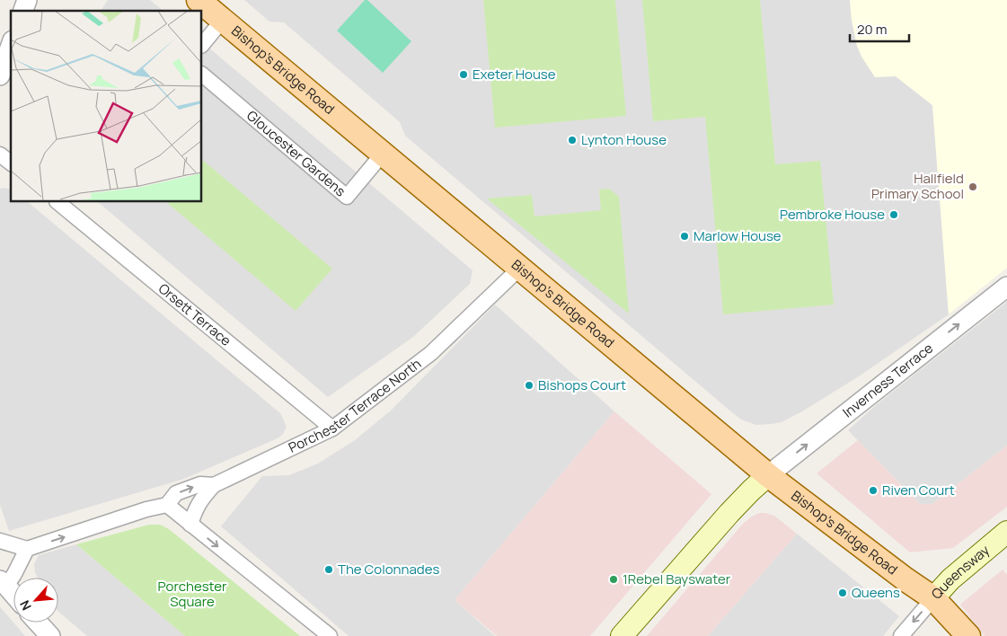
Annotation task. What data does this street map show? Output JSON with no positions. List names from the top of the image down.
{
  "streets": {
    "main road": ["Bishop's Bridge Road", "Queensway"],
    "street": [
      "Gloucester Gardens",
      "Orsett Terrace",
      "Inverness Terrace",
      "Porchester Terrace North"
    ]
  },
  "crossings": [
    ["Bishop's Bridge Road", "Gloucester Gardens"],
    ["Bishop's Bridge Road", "Inverness Terrace"],
    ["Bishop's Bridge Road", "Porchester Terrace North"],
    ["Bishop's Bridge Road", "Queensway"],
    ["Orsett Terrace", "Porchester Terrace North"]
  ],
  "one_way": ["Inverness Terrace"],
  "parks": ["Porchester Square"],
  "places": [
    "Exeter House",
    "Lynton House",
    "Hallfield Primary School",
    "Pembroke House",
    "Marlow House",
    "Bishops Court",
    "Riven Court",
    "The Colonnades",
    "1Rebel Bayswater",
    "Queens"
  ],
  "scale_bar": "20 m",
  "north": "bottom left"
}
